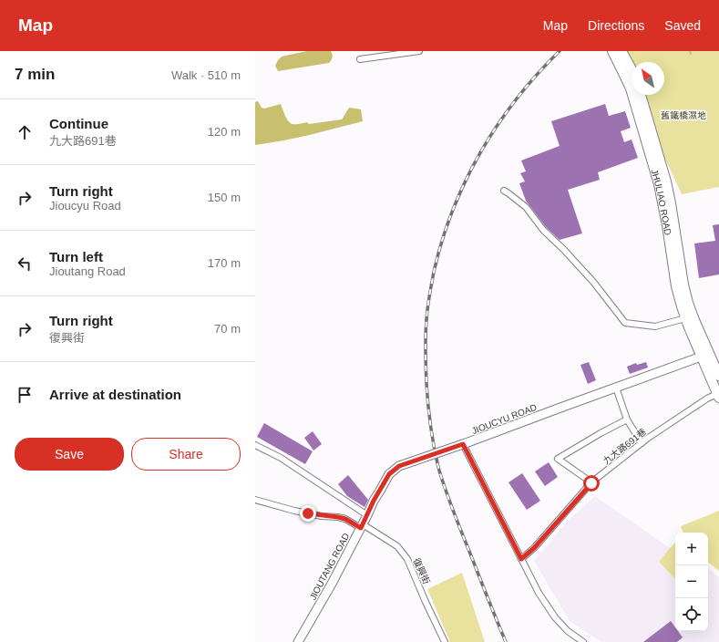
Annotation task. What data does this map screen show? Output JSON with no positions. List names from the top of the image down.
{
  "streets": {
    "main road": ["JHULIAO ROAD"],
    "street": [
      "JIOUCYU ROAD",
      "九大路691巷",
      "JIOUTANG ROAD",
      "復興街"
    ]
  },
  "crossings": [
    ["JHULIAO ROAD", "JIOUCYU ROAD"],
    ["JIOUCYU ROAD", "九大路691巷"],
    ["JIOUCYU ROAD", "JIOUTANG ROAD"],
    ["JIOUTANG ROAD", "復興街"]
  ],
  "parks": ["舊鐵橋濕地"],
  "north": "top left",
  "page": {
    "header": "Map",
    "nav": ["Map", "Directions", "Saved"],
    "heading": ["7 min", "Walk · 510 m"],
    "list": [
      ["Continue", "九大路691巷", "120 m"],
      ["Turn right", "Jioucyu Road", "150 m"],
      ["Turn left", "Jioutang Road", "170 m"],
      ["Turn right", "復興街", "70 m"],
      "Arrive at destination"
    ],
    "buttons": ["Save", "Share"],
    "map_buttons": ["+", "−"]
  }
}
